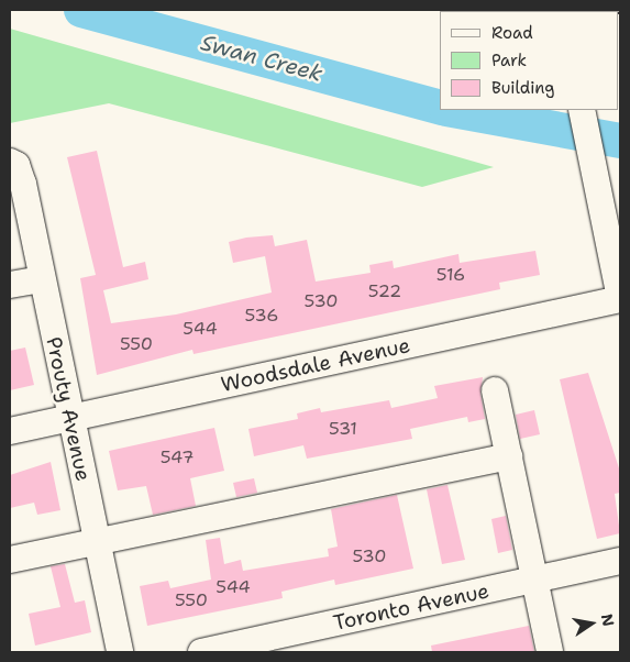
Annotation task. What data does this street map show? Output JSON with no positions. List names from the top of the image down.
{
  "streets": {
    "street": ["Woodsdale Avenue", "Prouty Avenue", "Toronto Avenue"]
  },
  "crossings": [
    ["Woodsdale Avenue", "Prouty Avenue"]
  ],
  "water": ["Swan Creek"],
  "house_numbers": [
    "516",
    "522",
    "530",
    "536",
    "544",
    "550",
    "531",
    "547",
    "530",
    "544",
    "550"
  ],
  "legend": ["Road", "Park", "Building"],
  "north": "right"
}
